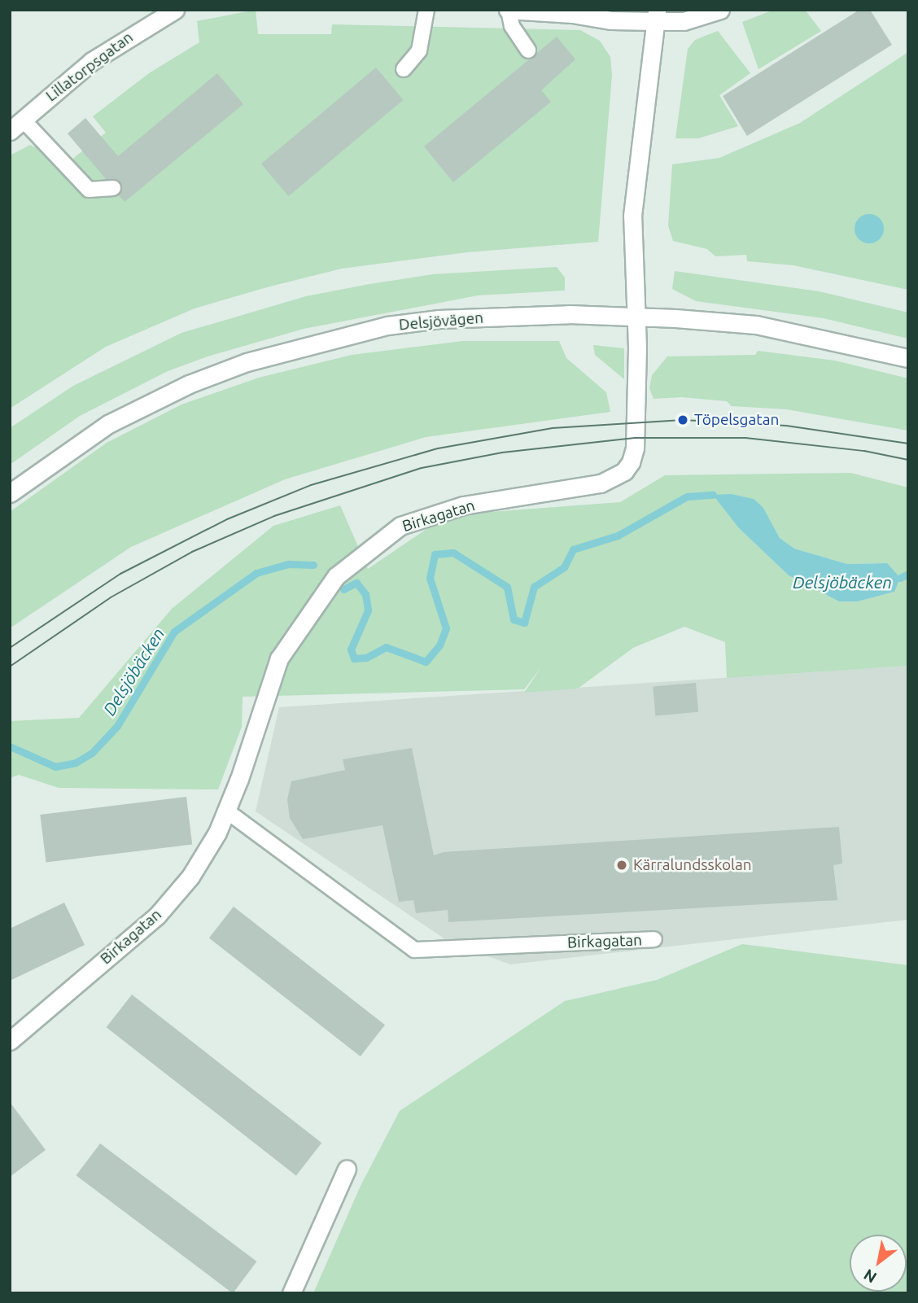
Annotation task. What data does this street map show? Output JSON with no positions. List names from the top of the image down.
{
  "streets": {
    "street": ["Lillatorpsgatan", "Delsjövägen", "Birkagatan"]
  },
  "crossings": [
    ["Delsjövägen", "Birkagatan"]
  ],
  "water": ["Delsjöbäcken"],
  "places": ["Töpelsgatan", "Kärralundsskolan"],
  "north": "bottom left"
}
